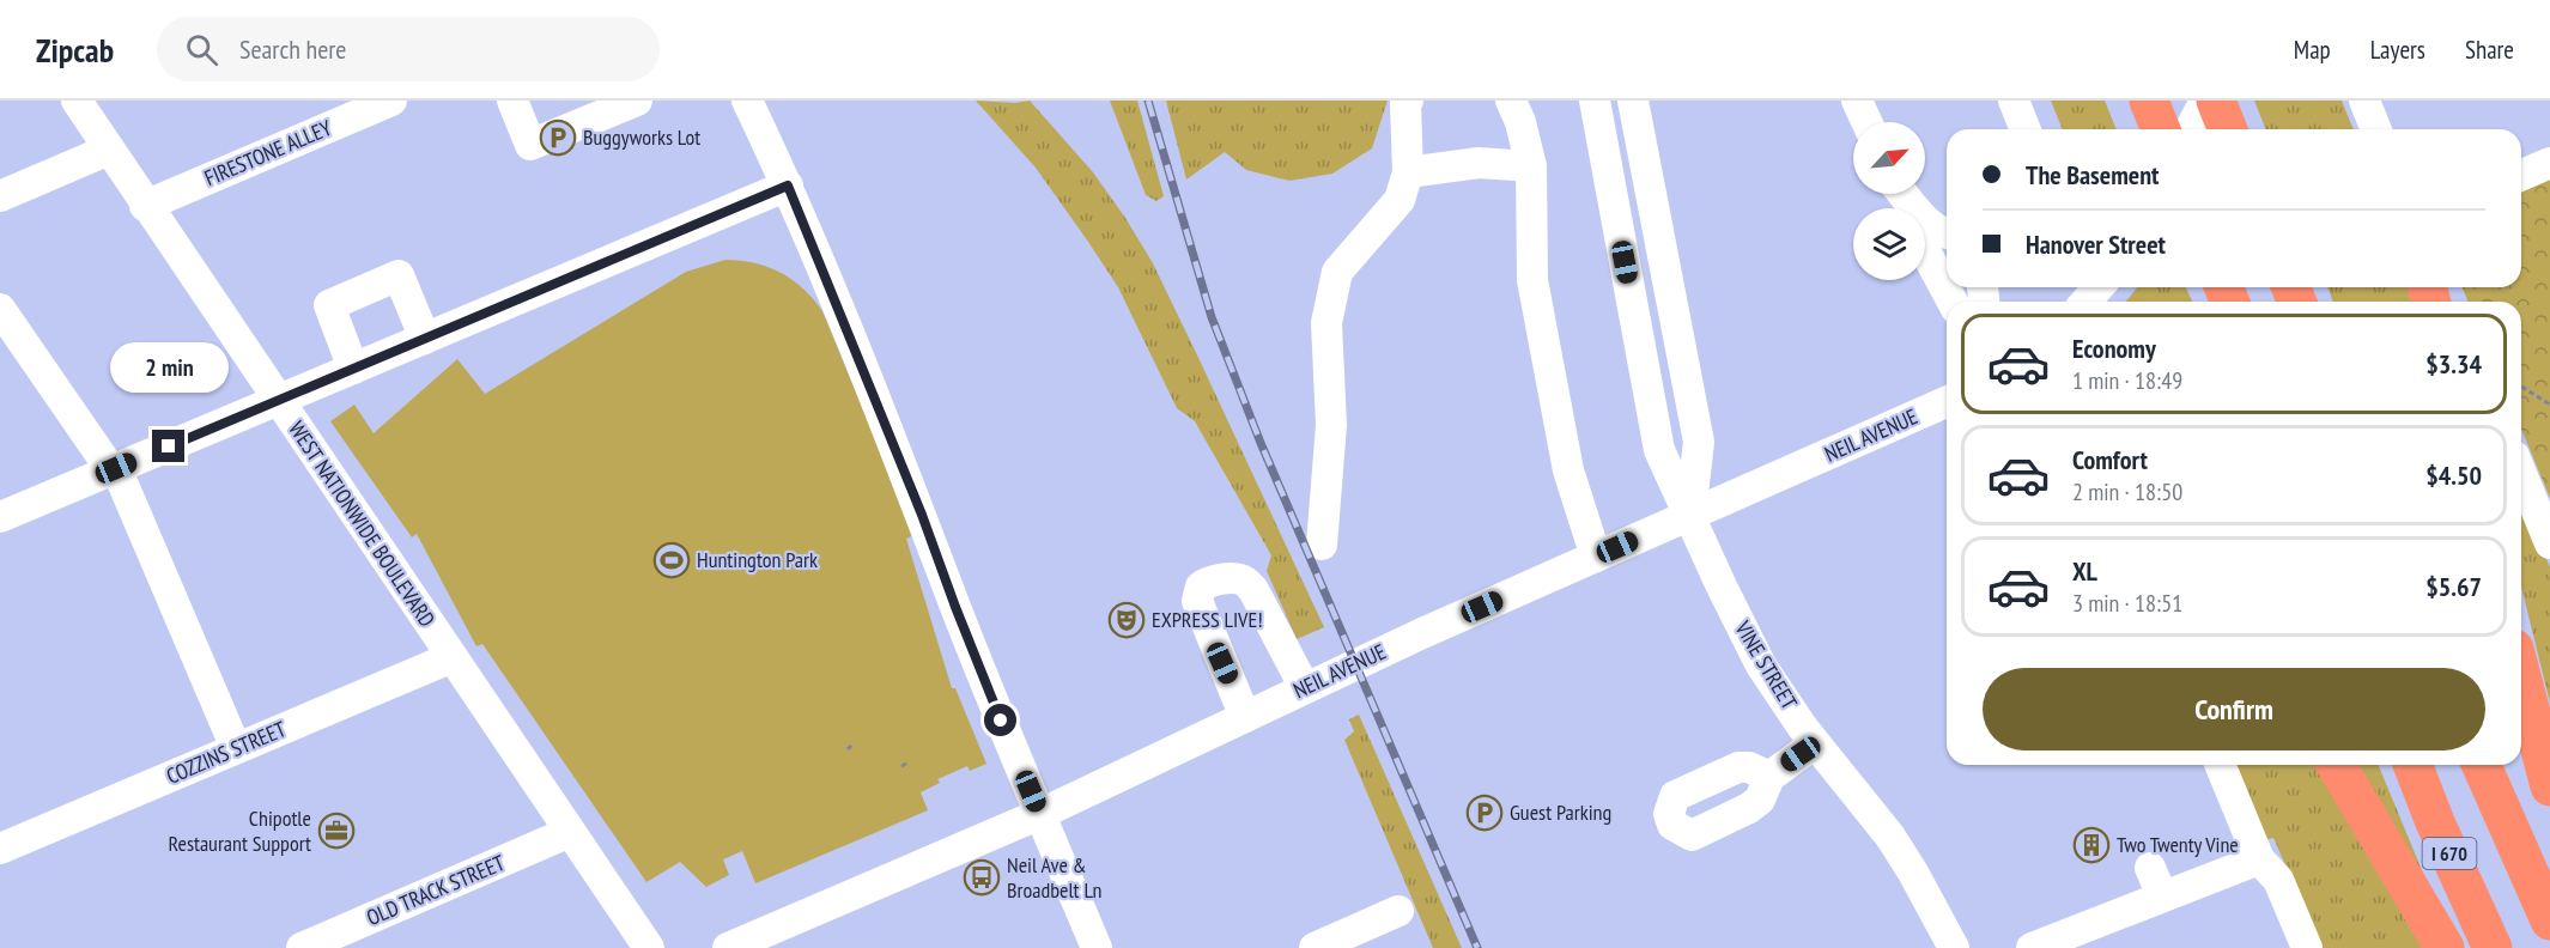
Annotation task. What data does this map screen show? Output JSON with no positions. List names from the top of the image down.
{
  "streets": {
    "highway": ["I 670"],
    "street": [
      "FIRESTONE ALLEY",
      "NEIL AVENUE",
      "WEST NATIONWIDE BOULEVARD",
      "VINE STREET",
      "COZZINS STREET",
      "OLD TRACK STREET"
    ]
  },
  "crossings": [
    ["FIRESTONE ALLEY", "WEST NATIONWIDE BOULEVARD"],
    ["NEIL AVENUE", "VINE STREET"],
    ["WEST NATIONWIDE BOULEVARD", "COZZINS STREET"],
    ["WEST NATIONWIDE BOULEVARD", "OLD TRACK STREET"]
  ],
  "places": {
    "parking": ["Buggyworks Lot", "Guest Parking"],
    "sports": ["Huntington Park"],
    "theatre": ["EXPRESS LIVE!"],
    "office": ["Chipotle Restaurant Support"],
    "building": ["Two Twenty Vine"],
    "bus stop": ["Neil Ave & Broadbelt Ln"]
  },
  "north": "top right",
  "page": {
    "header": "Zipcab",
    "search": "Search here",
    "nav": ["Map", "Layers", "Share"],
    "banner": ["The Basement", "Hanover Street"],
    "list": [
      {
        "name": "Economy",
        "note": "1 min · 18:49",
        "value": "$3.34"
      },
      {
        "name": "Comfort",
        "note": "2 min · 18:50",
        "value": "$4.50"
      },
      {
        "name": "XL",
        "note": "3 min · 18:51",
        "value": "$5.67"
      }
    ],
    "bubble": "2 min",
    "buttons": "Confirm"
  }
}
